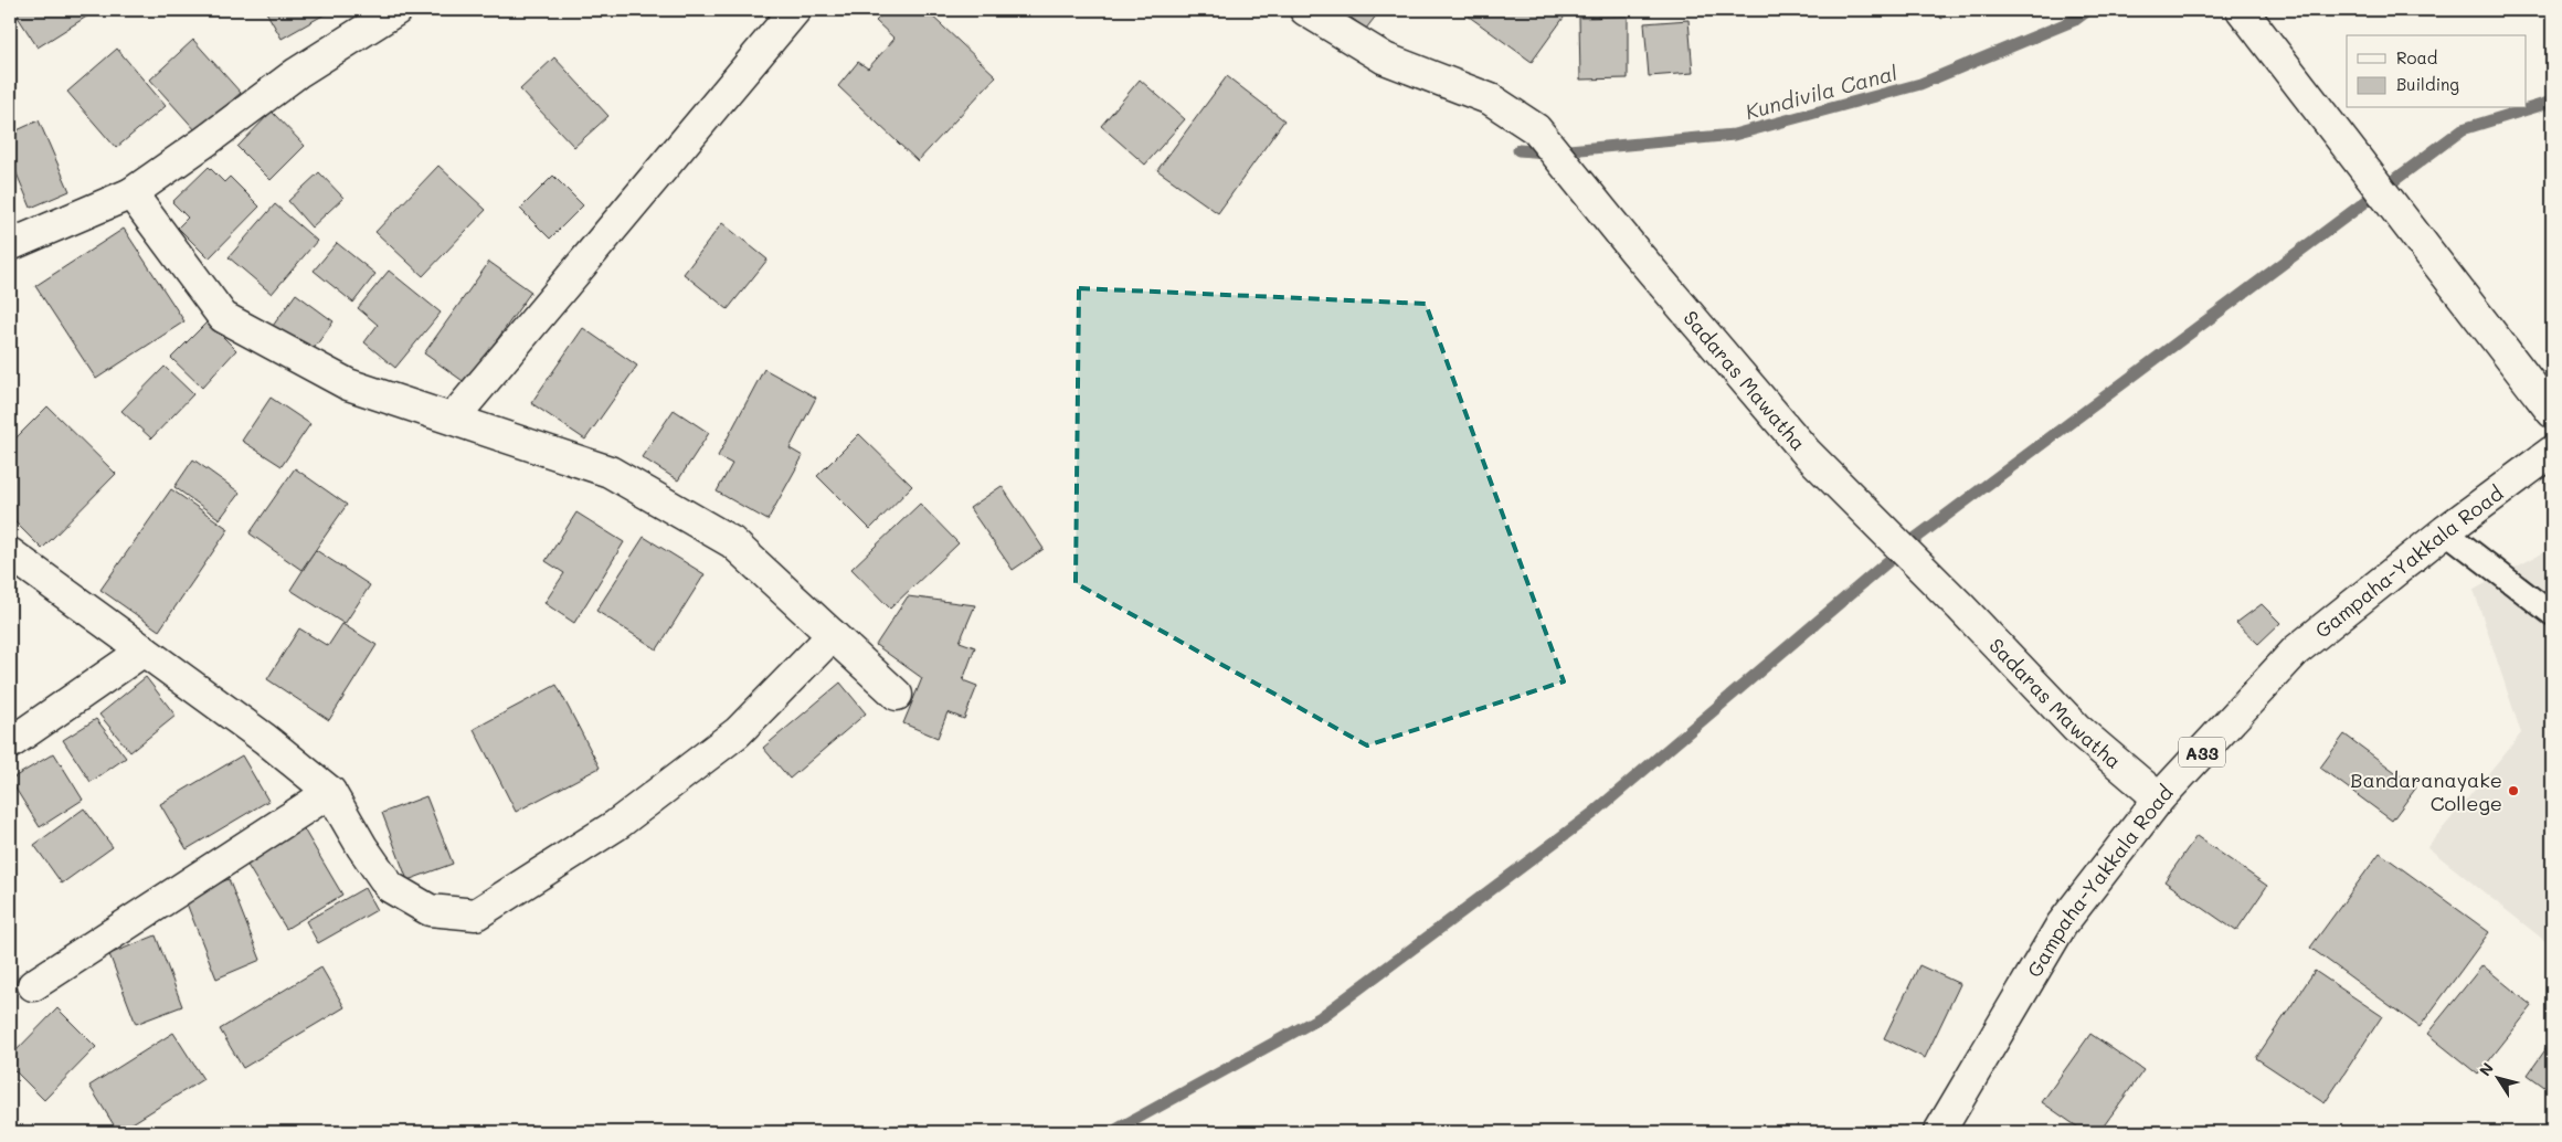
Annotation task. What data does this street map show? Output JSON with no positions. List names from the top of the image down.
{
  "streets": {
    "main road": ["Sadaras Mawatha", "Gampaha-Yakkala Road", "A33"]
  },
  "crossings": [
    ["Sadaras Mawatha", "Gampaha-Yakkala Road"]
  ],
  "water": ["Kundivila Canal"],
  "places": ["Bandaranayake College"],
  "legend": ["Road", "Building"],
  "north": "top left"
}
